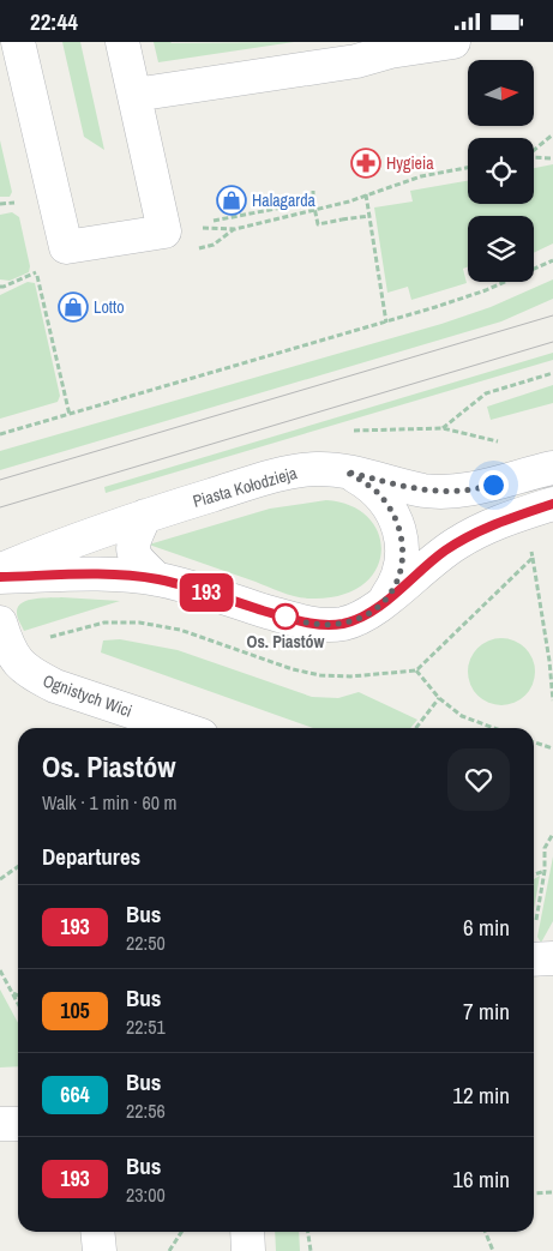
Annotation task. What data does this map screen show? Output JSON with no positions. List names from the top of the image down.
{
  "streets": {
    "street": ["Piasta Kołodzieja", "Ognistych Wici"]
  },
  "places": {
    "pharmacy": ["Hygieia"],
    "shop": ["Halagarda", "Lotto"],
    "other": ["Os. Piastów"]
  },
  "lines": ["bus line 193"],
  "north": "right",
  "page": {
    "status": "22:44",
    "on_map": "193",
    "heading": [
      ["Os. Piastów", "Walk · 1 min · 60 m"],
      "Departures"
    ],
    "list": [
      {
        "mark": "193",
        "name": "Bus",
        "note": "22:50",
        "value": "6 min"
      },
      {
        "mark": "105",
        "name": "Bus",
        "note": "22:51",
        "value": "7 min"
      },
      {
        "mark": "664",
        "name": "Bus",
        "note": "22:56",
        "value": "12 min"
      },
      {
        "mark": "193",
        "name": "Bus",
        "note": "23:00",
        "value": "16 min"
      }
    ]
  }
}
